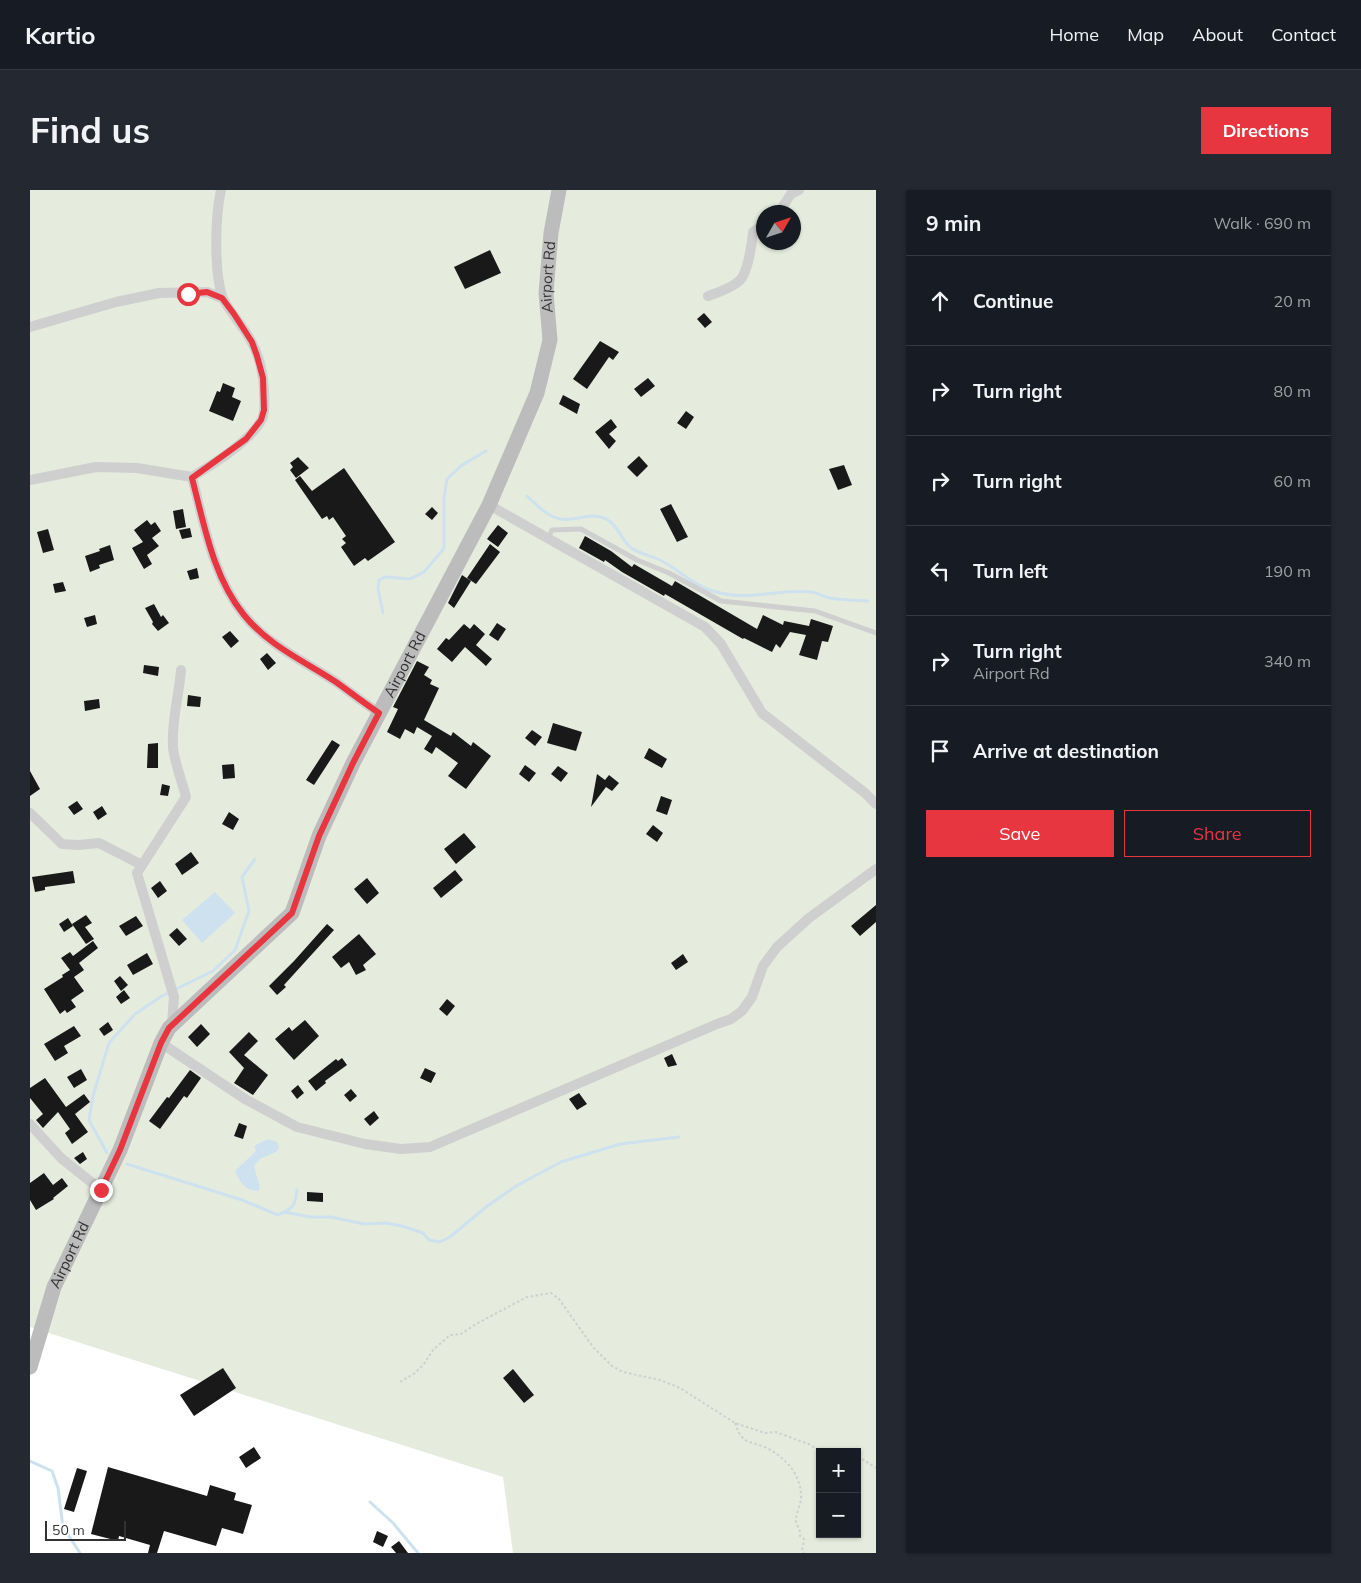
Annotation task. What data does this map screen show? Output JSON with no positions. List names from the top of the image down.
{
  "streets": {
    "main road": ["Airport Rd"]
  },
  "scale_bar": "50 m",
  "north": "top right",
  "page": {
    "header": "Kartio",
    "nav": [
      "Home",
      "Map",
      "About",
      "Contact"
    ],
    "buttons": [
      "Directions",
      ["Save", "Share"]
    ],
    "title": "Find us",
    "heading": ["9 min", "Walk · 690 m"],
    "list": [
      ["Continue", "20 m"],
      ["Turn right", "80 m"],
      ["Turn right", "60 m"],
      ["Turn left", "190 m"],
      ["Turn right", "Airport Rd", "340 m"],
      "Arrive at destination"
    ],
    "map_buttons": ["+", "−"],
    "scale": "50 m"
  }
}
